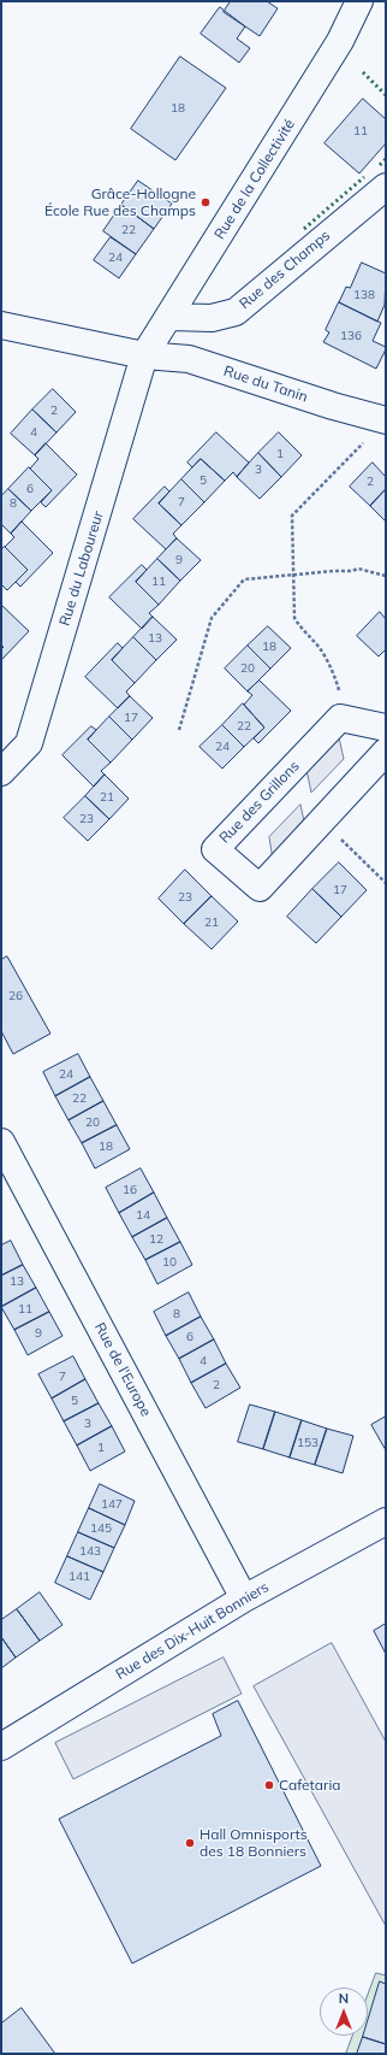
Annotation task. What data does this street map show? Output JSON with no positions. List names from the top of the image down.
{
  "streets": {
    "street": [
      "Rue de la Collectivité",
      "Rue des Champs",
      "Rue du Tanin",
      "Rue du Laboureur",
      "Rue des Grillons",
      "Rue de l'Europe",
      "Rue des Dix-Huit Bonniers"
    ]
  },
  "crossings": [
    ["Rue de la Collectivité", "Rue des Champs"],
    ["Rue de la Collectivité", "Rue du Tanin"],
    ["Rue de la Collectivité", "Rue du Laboureur"],
    ["Rue du Tanin", "Rue du Laboureur"],
    ["Rue de l'Europe", "Rue des Dix-Huit Bonniers"]
  ],
  "places": ["Grâce-Hollogne École Rue des Champs", "Cafetaria", "Hall Omnisports des 18 Bonniers"],
  "house_numbers": [
    "18",
    "11",
    "22",
    "24",
    "138",
    "136",
    "2",
    "4",
    "1",
    "3",
    "5",
    "2",
    "6",
    "7",
    "8",
    "9",
    "11",
    "13",
    "18",
    "20",
    "17",
    "22",
    "24",
    "21",
    "23",
    "17",
    "23",
    "21",
    "26",
    "24",
    "22",
    "20",
    "18",
    "16",
    "14",
    "12",
    "10",
    "13",
    "11",
    "8",
    "9",
    "6",
    "4",
    "7",
    "2",
    "5",
    "3",
    "153",
    "1",
    "147",
    "145",
    "143",
    "141"
  ],
  "north": "top"
}
